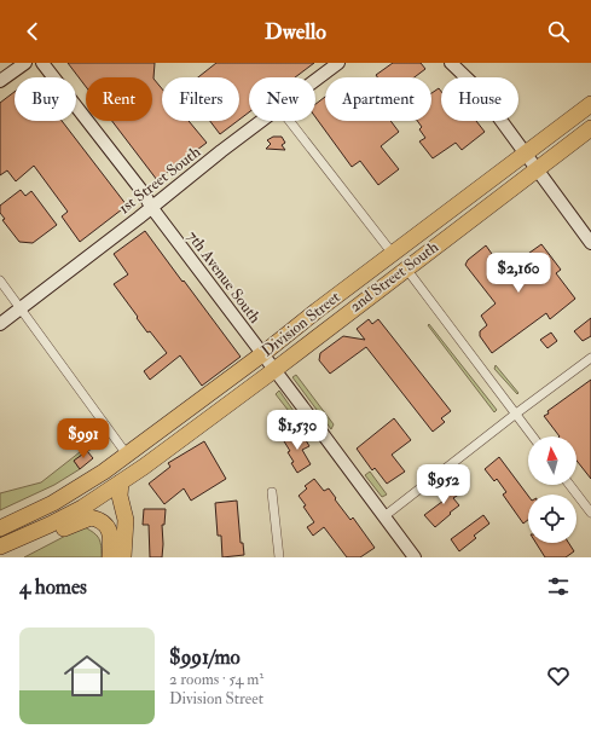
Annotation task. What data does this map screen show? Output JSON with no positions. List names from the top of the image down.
{
  "streets": {
    "highway": ["2nd Street South", "Division Street"],
    "street": ["1st Street South", "7th Avenue South"]
  },
  "crossings": [
    ["1st Street South", "7th Avenue South"],
    ["7th Avenue South", "2nd Street South"],
    ["7th Avenue South", "Division Street"]
  ],
  "north": "top",
  "page": {
    "header": "Dwello",
    "chip": [
      "Buy",
      "Rent",
      "Filters",
      "New",
      "Apartment",
      "House"
    ],
    "price": [
      "$2,160",
      "$1,530",
      "$991",
      "$952"
    ],
    "heading": "4 homes",
    "list": [
      {
        "name": "$991/mo",
        "note": "2 rooms · 54 m² · Division Street"
      }
    ]
  }
}
